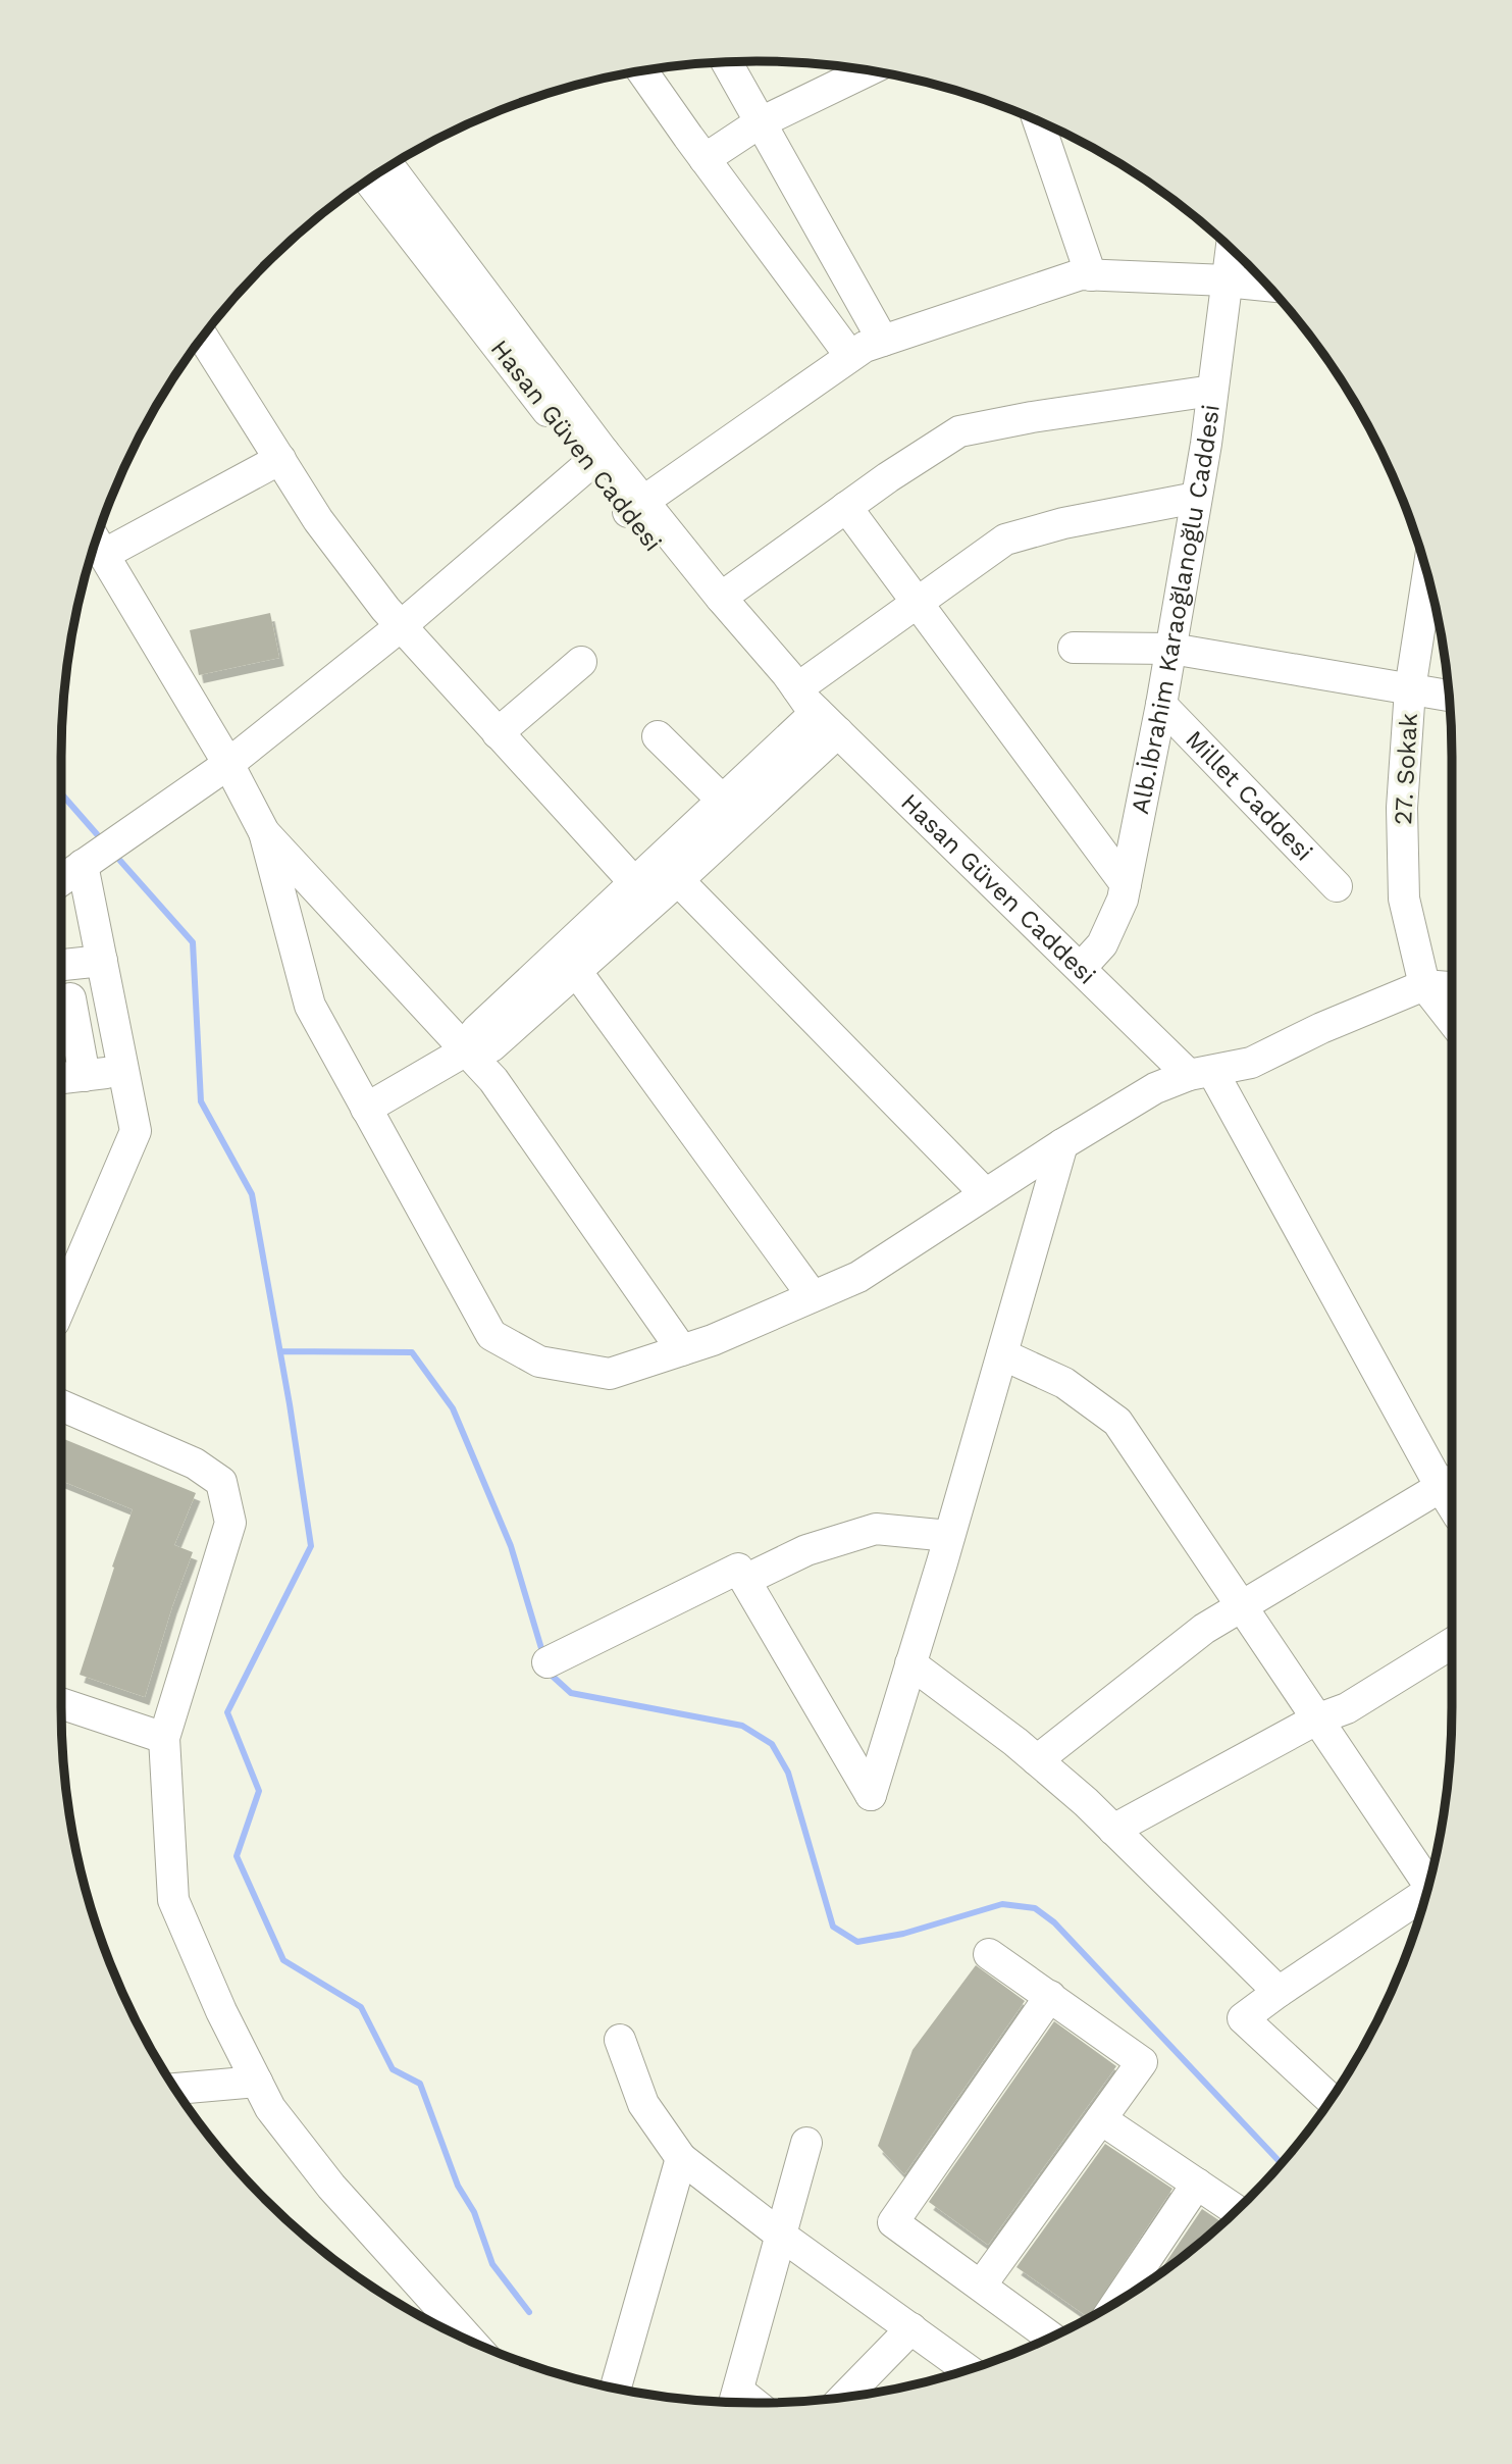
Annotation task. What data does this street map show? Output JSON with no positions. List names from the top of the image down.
{
  "streets": {
    "street": [
      "Hasan Güven Caddesi",
      "Alb.İbrahim Karaoğlanoğlu Caddesi",
      "27. Sokak",
      "Millet Caddesi"
    ]
  },
  "crossings": [
    ["Hasan Güven Caddesi", "Alb.İbrahim Karaoğlanoğlu Caddesi"],
    ["Alb.İbrahim Karaoğlanoğlu Caddesi", "Millet Caddesi"]
  ]
}
